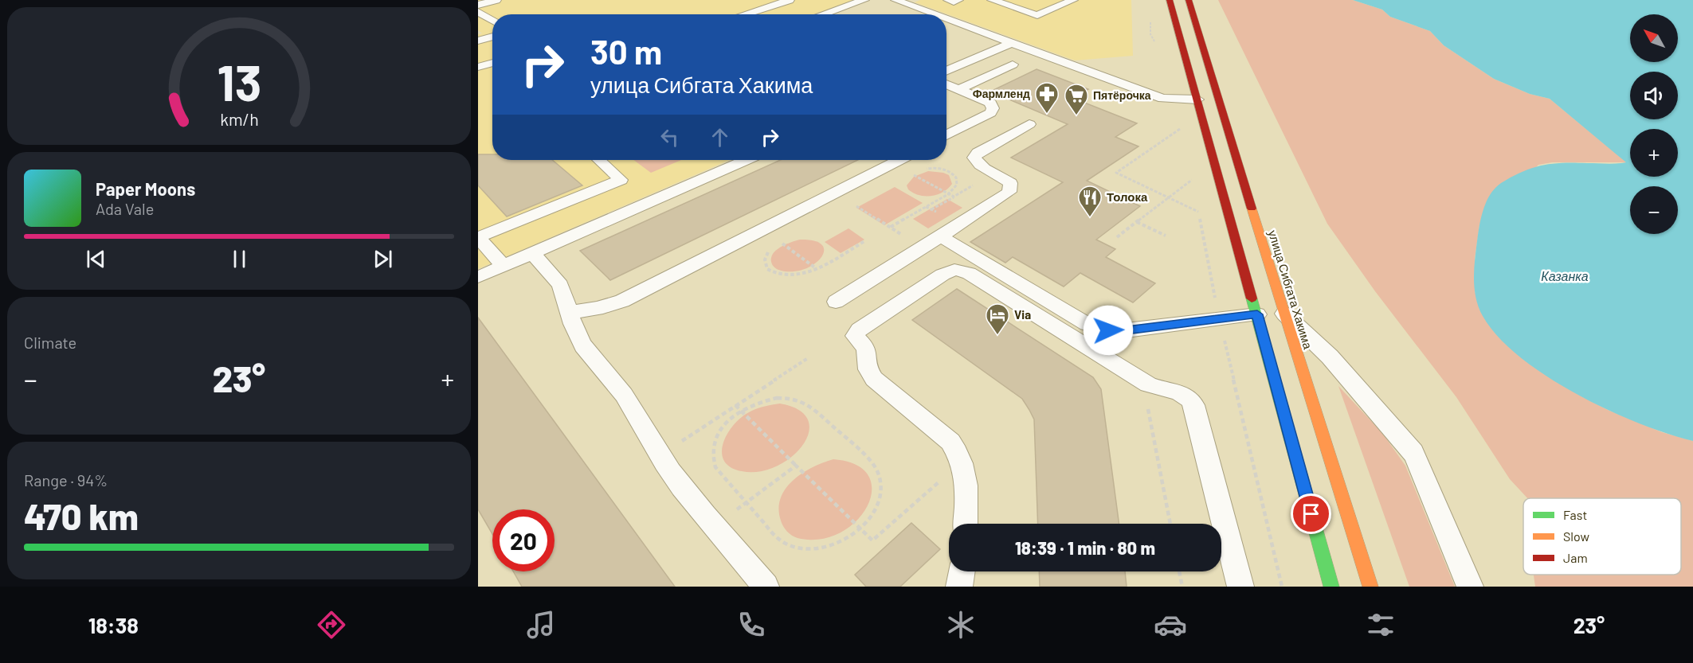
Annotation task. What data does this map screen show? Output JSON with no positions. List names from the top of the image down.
{
  "streets": {
    "main road": ["улица Сибгата Хакима"]
  },
  "water": ["Казанка"],
  "places": {
    "pharmacy": ["Фармленд"],
    "supermarket": ["Пятёрочка"],
    "restaurant": ["Толока"],
    "hotel": ["Via"]
  },
  "legend": ["Fast", "Slow", "Jam"],
  "north": "top left",
  "page": {
    "map_buttons": ["+", "−"],
    "turn": ["30 m", "улица Сибгата Хакима"],
    "song": ["Paper Moons", "Ada Vale"],
    "tile": [
      "Climate",
      ["Range · 94%", "470 km"]
    ],
    "heat": ["−", "23°", "+"],
    "limit": "20",
    "trip": "18:39 · 1 min · 80 m",
    "tabs": ["18:38", "23°"],
    "gauge": ["13", "km/h"]
  }
}
